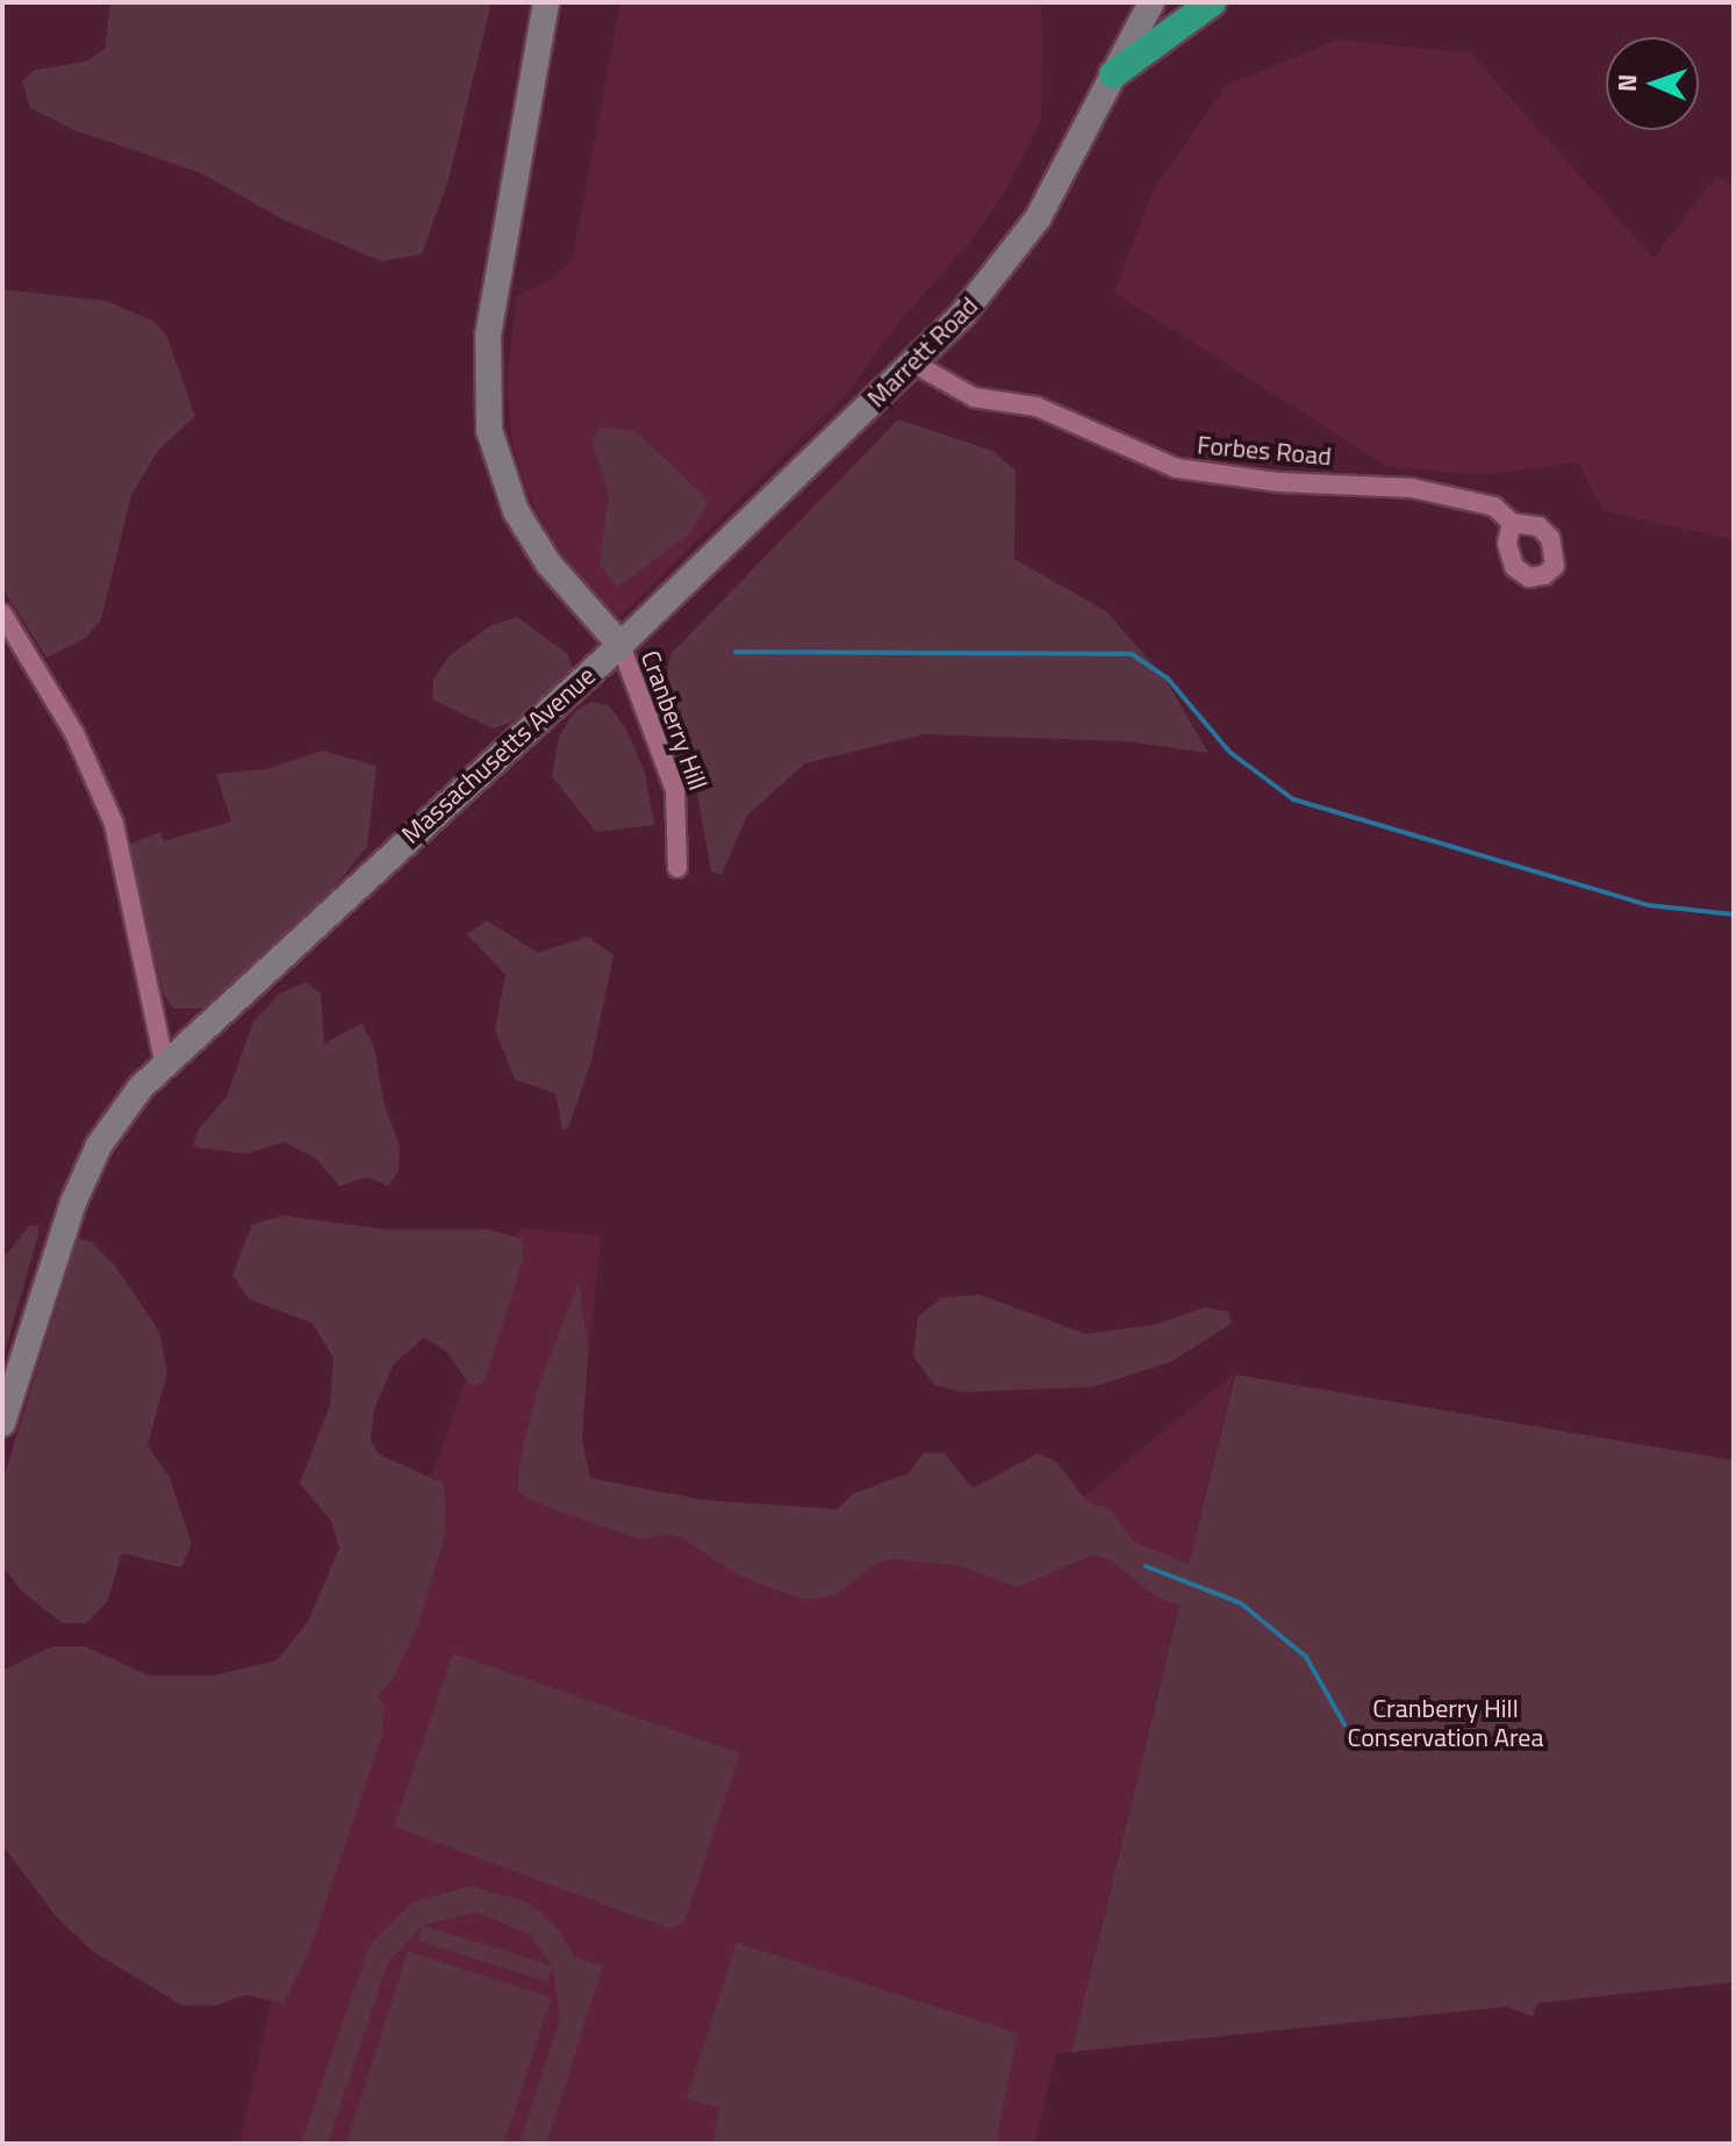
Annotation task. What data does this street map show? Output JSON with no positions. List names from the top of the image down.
{
  "streets": {
    "main road": ["Marrett Road", "Massachusetts Avenue"],
    "street": ["Forbes Road", "Cranberry Hill"]
  },
  "crossings": [
    ["Marrett Road", "Forbes Road"],
    ["Marrett Road", "Cranberry Hill"],
    ["Marrett Road", "Massachusetts Avenue"],
    ["Cranberry Hill", "Massachusetts Avenue"]
  ],
  "parks": ["Cranberry Hill Conservation Area"],
  "north": "left"
}
